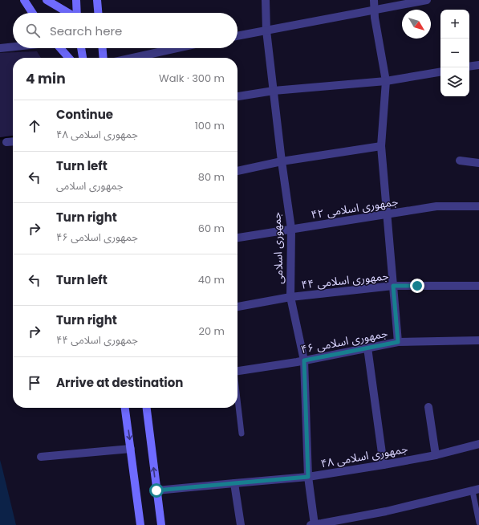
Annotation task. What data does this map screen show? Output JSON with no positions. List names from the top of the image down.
{
  "streets": {
    "street": [
      "جمهوری اسلامی ۴۲",
      "جمهوری اسلامی",
      "جمهوری اسلامی ۴۴",
      "جمهوری اسلامی ۴۶",
      "جمهوری اسلامی ۴۸"
    ]
  },
  "crossings": [
    ["جمهوری اسلامی ۴۲", "جمهوری اسلامی"],
    ["جمهوری اسلامی", "جمهوری اسلامی ۴۴"],
    ["جمهوری اسلامی", "جمهوری اسلامی ۴۶"],
    ["جمهوری اسلامی", "جمهوری اسلامی ۴۸"]
  ],
  "north": "bottom right",
  "page": {
    "map_buttons": ["+", "−"],
    "search": "Search here",
    "heading": ["4 min", "Walk · 300 m"],
    "list": [
      ["Continue", "جمهوری اسلامی ۴۸", "100 m"],
      ["Turn left", "جمهوری اسلامی", "80 m"],
      ["Turn right", "جمهوری اسلامی ۴۶", "60 m"],
      ["Turn left", "40 m"],
      ["Turn right", "جمهوری اسلامی ۴۴", "20 m"],
      "Arrive at destination"
    ]
  }
}
